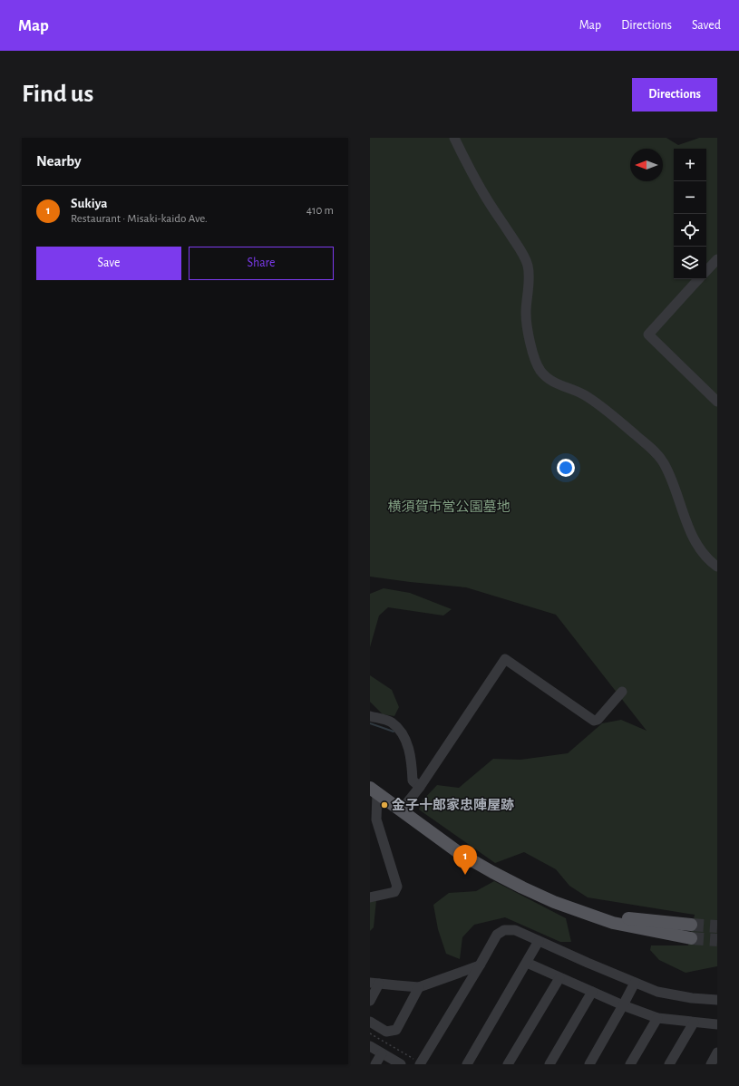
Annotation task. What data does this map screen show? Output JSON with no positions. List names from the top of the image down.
{
  "parks": ["横須賀市営公園墓地"],
  "places": ["金子十郎家忠陣屋跡"],
  "north": "left",
  "page": {
    "header": "Map",
    "nav": ["Map", "Directions", "Saved"],
    "buttons": [
      "Directions",
      ["Save", "Share"]
    ],
    "title": "Find us",
    "heading": "Nearby",
    "map_buttons": ["+", "−"],
    "list": [
      {
        "mark": "1",
        "name": "Sukiya",
        "note": "Restaurant · Misaki-kaido Ave.",
        "value": "410 m"
      }
    ],
    "pins": "1"
  }
}
